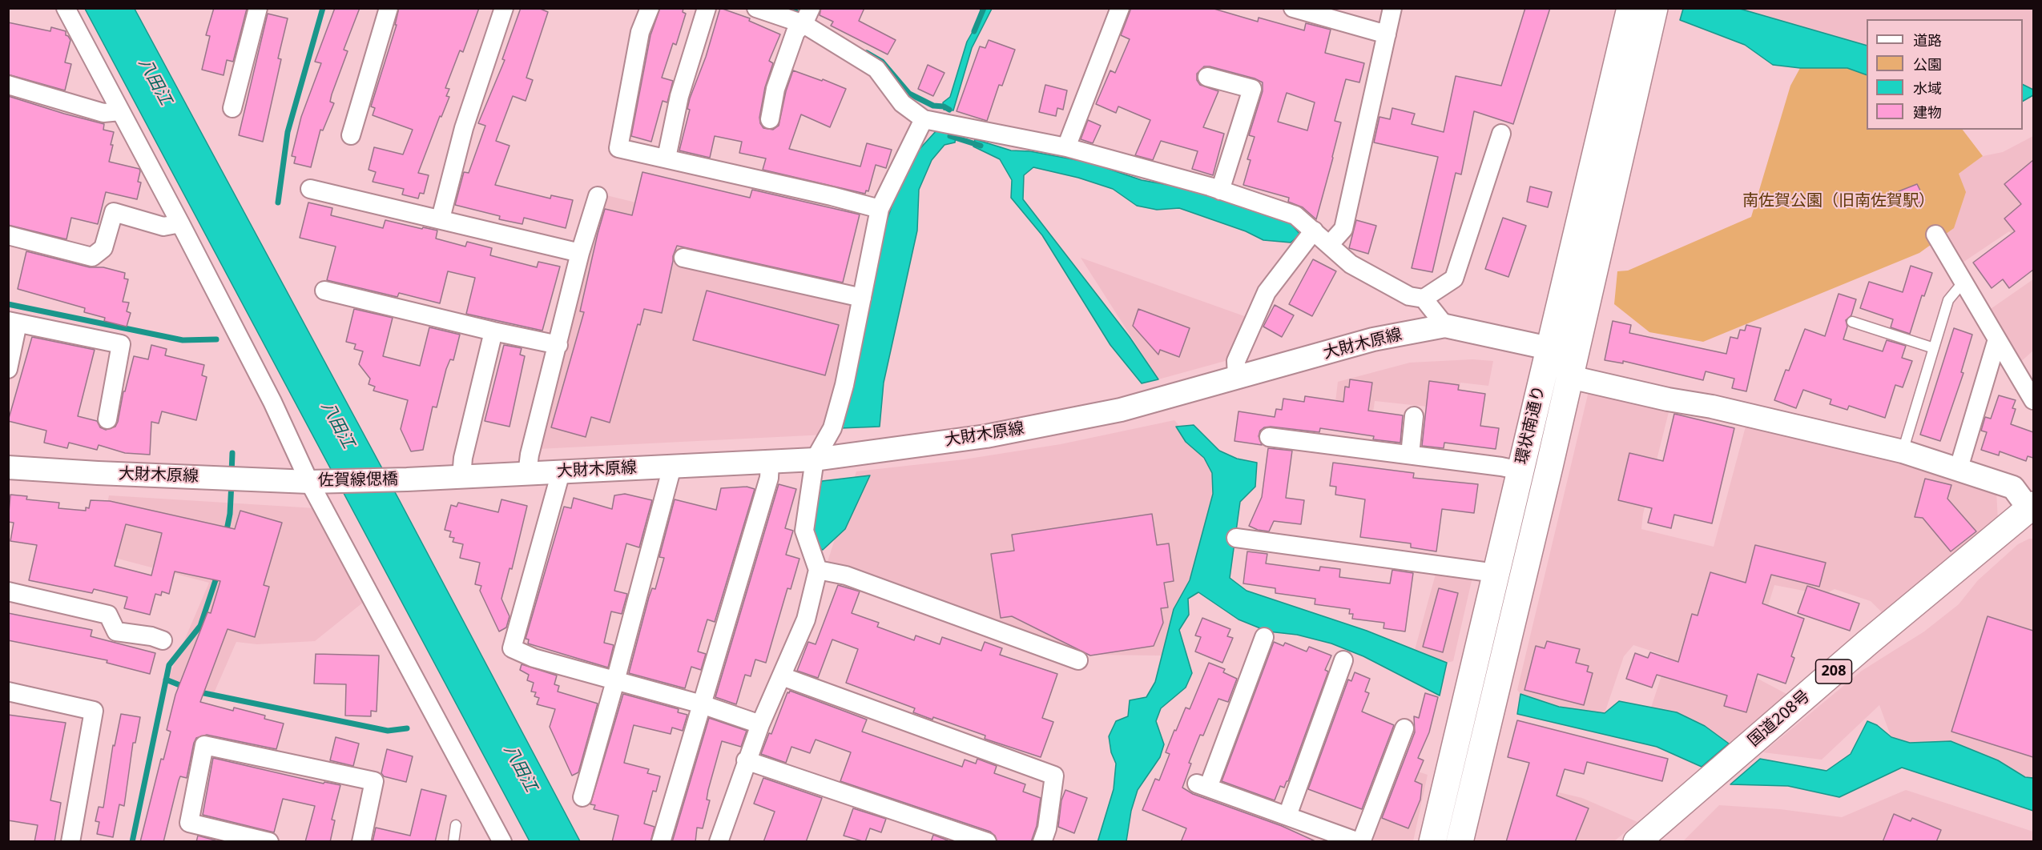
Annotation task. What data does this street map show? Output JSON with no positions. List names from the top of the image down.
{
  "streets": {
    "main road": ["環状南通り", "208", "国道208号"],
    "street": ["大財木原線", "佐賀線偲橋"]
  },
  "crossings": [
    ["大財木原線", "環状南通り"],
    ["大財木原線", "佐賀線偲橋"]
  ],
  "water": ["八田江"],
  "parks": ["南佐賀公園（旧南佐賀駅）"],
  "legend": [
    "道路",
    "公園",
    "水域",
    "建物"
  ]
}
